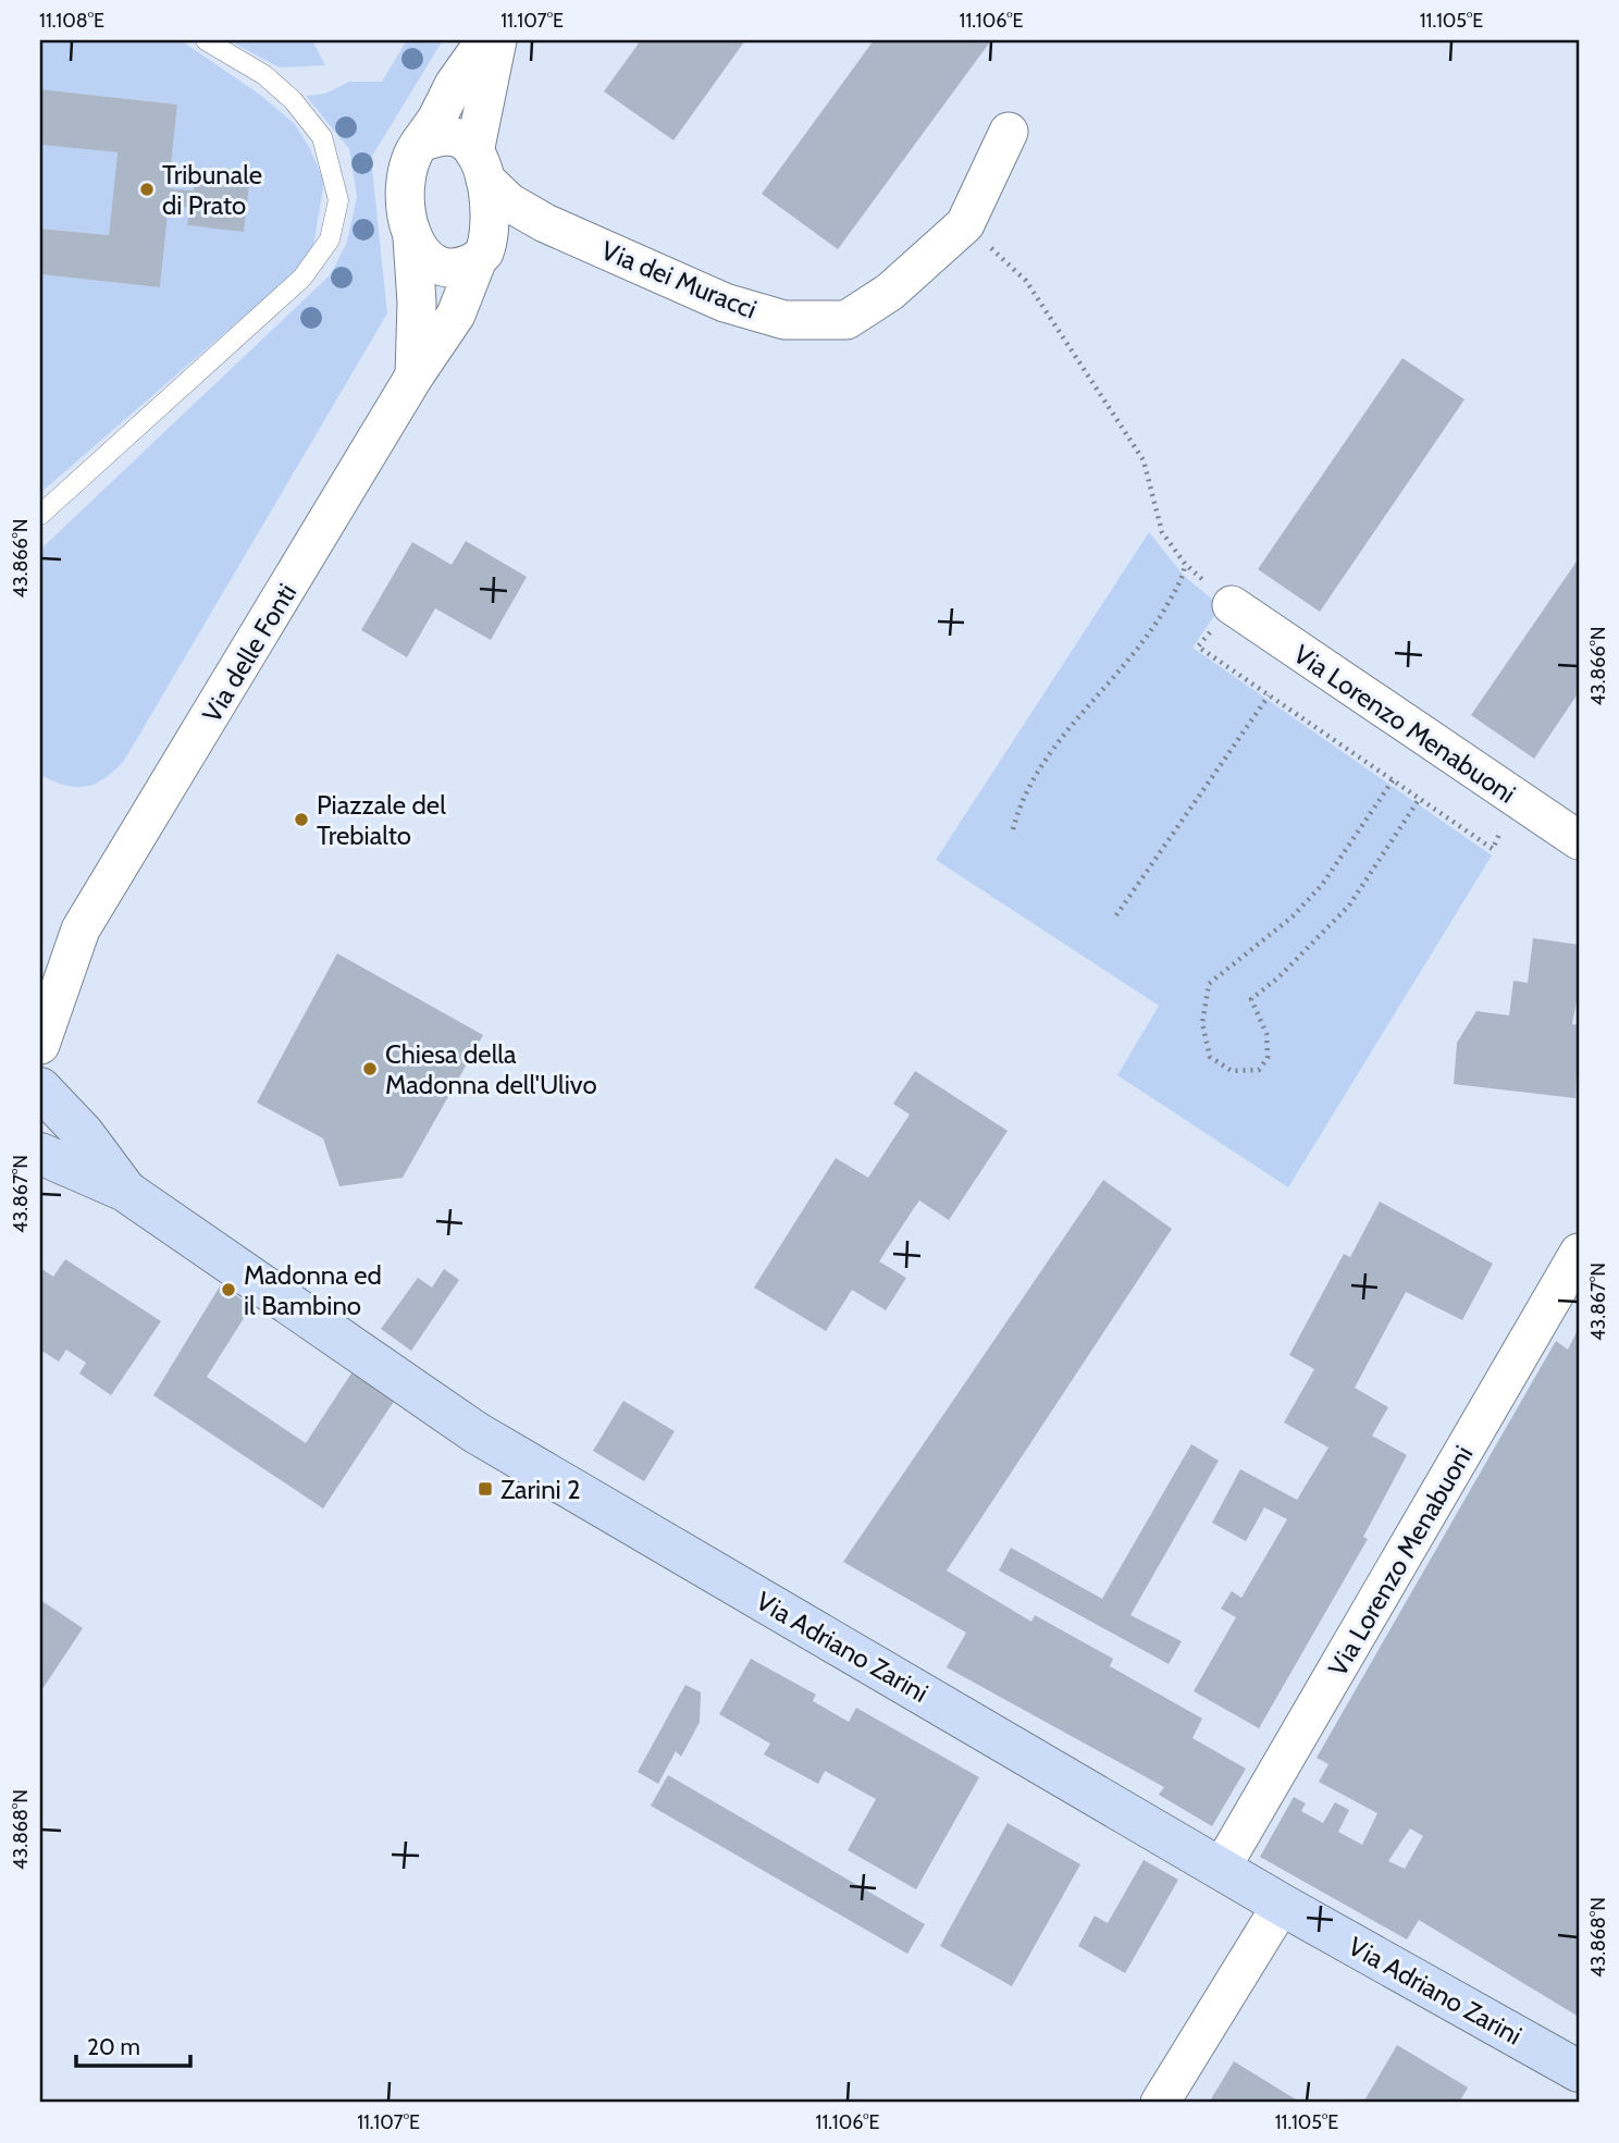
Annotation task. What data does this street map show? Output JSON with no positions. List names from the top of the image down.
{
  "streets": {
    "street": [
      "Via dei Muracci",
      "Via delle Fonti",
      "Via Lorenzo Menabuoni",
      "Via Adriano Zarini"
    ]
  },
  "crossings": [
    ["Via dei Muracci", "Via delle Fonti"],
    ["Via Lorenzo Menabuoni", "Via Adriano Zarini"]
  ],
  "places": {
    "other": [
      "Tribunale di Prato",
      "Piazzale del Trebialto",
      "Chiesa della Madonna dell'Ulivo",
      "Madonna ed il Bambino"
    ],
    "transit": ["Zarini 2"]
  },
  "scale_bar": "20 m",
  "coordinates": [
    "11.108°E",
    "11.107°E",
    "11.106°E",
    "11.105°E",
    "43.866°N",
    "43.867°N",
    "43.868°N"
  ]
}
